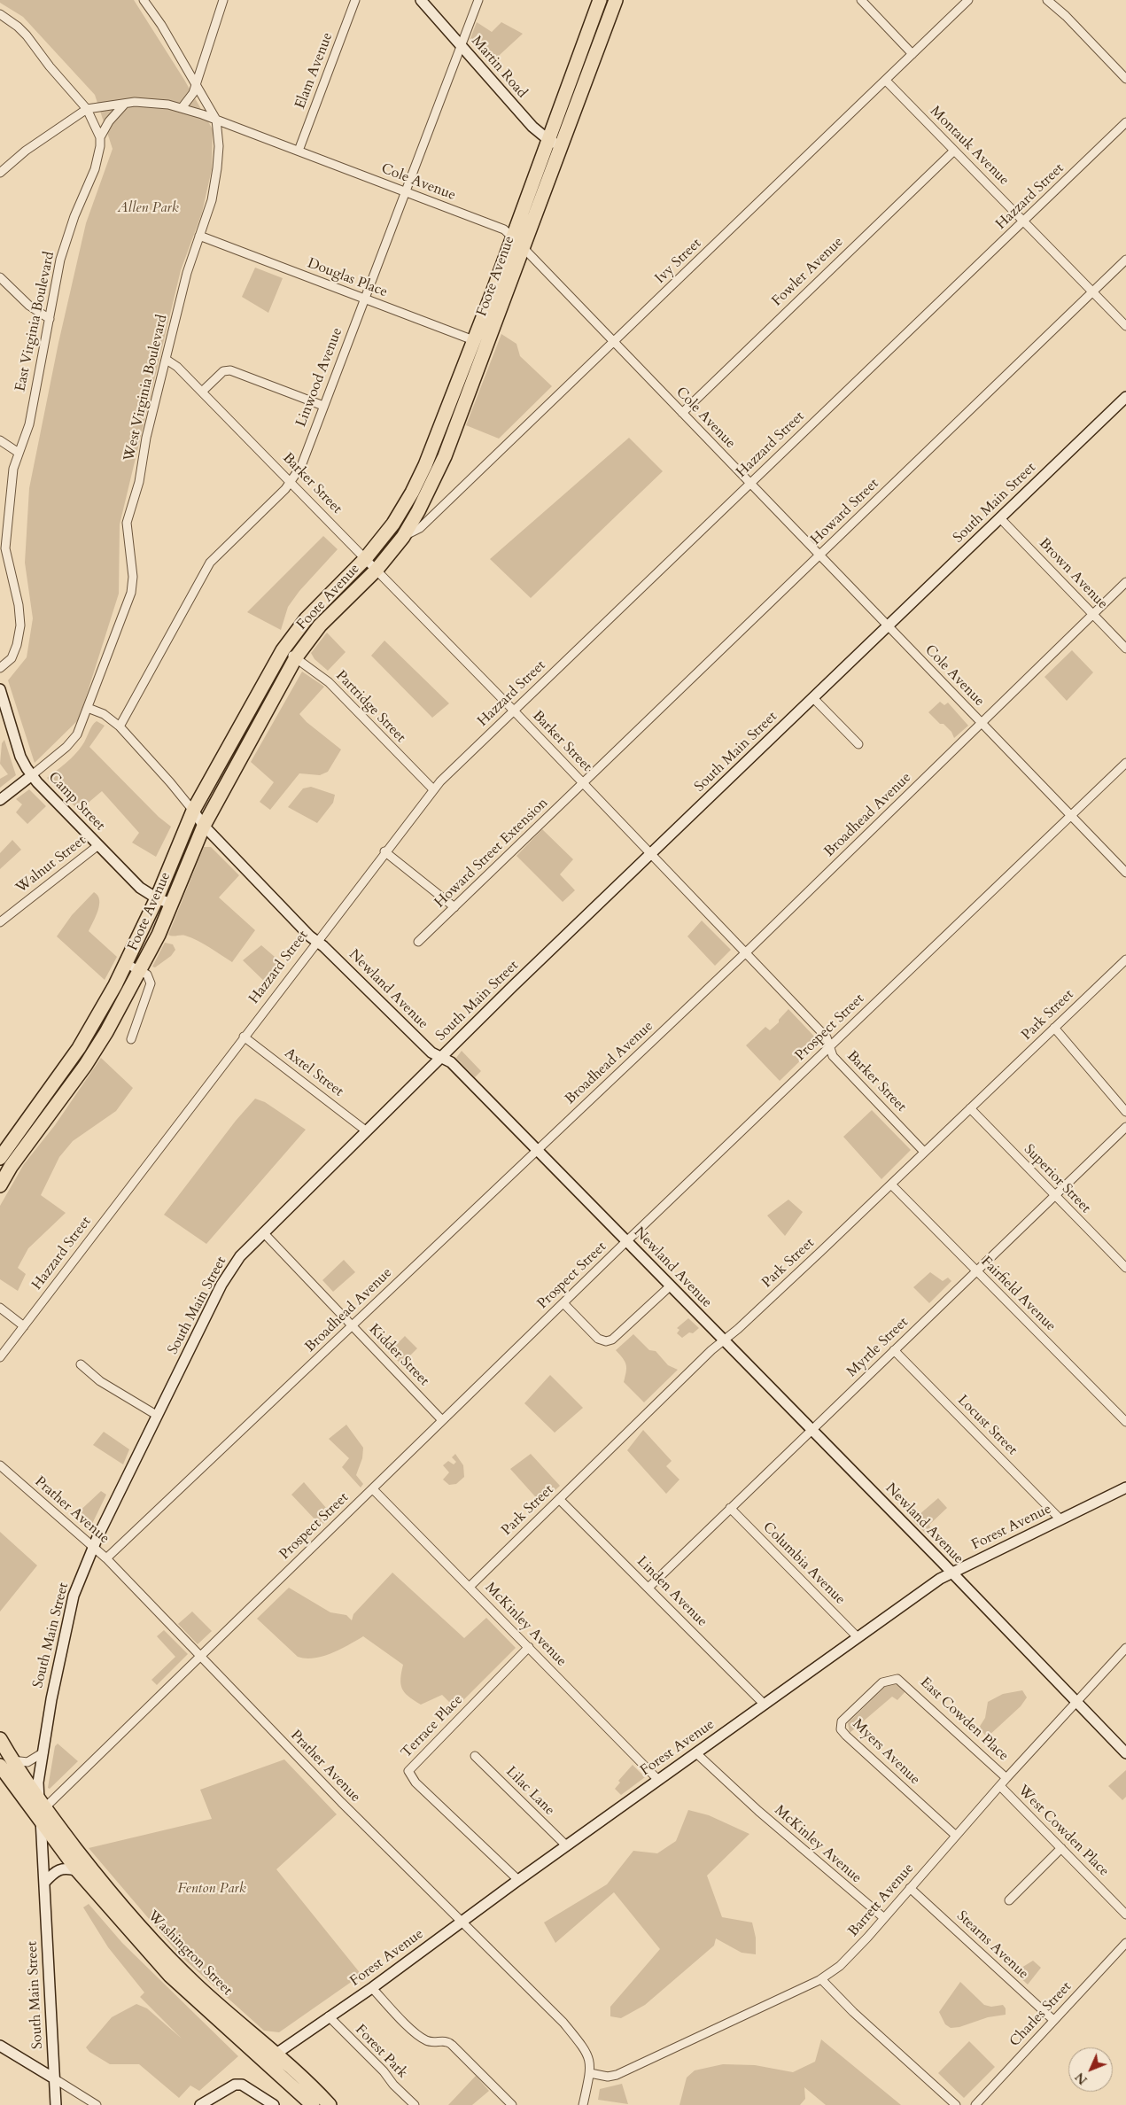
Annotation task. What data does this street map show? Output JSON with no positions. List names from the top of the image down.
{
  "streets": {
    "highway": ["Foote Avenue", "Washington Street"],
    "street": [
      "Martin Road",
      "Elam Avenue",
      "Montauk Avenue",
      "Cole Avenue",
      "Hazzard Street",
      "Ivy Street",
      "Fowler Avenue",
      "Douglas Place",
      "East Virginia Boulevard",
      "Linwood Avenue",
      "West Virginia Boulevard",
      "Barker Street",
      "South Main Street",
      "Howard Street",
      "Brown Avenue",
      "Partridge Street",
      "Camp Street",
      "Broadhead Avenue",
      "Howard Street Extension",
      "Walnut Street",
      "Newland Avenue",
      "Park Street",
      "Prospect Street",
      "Axtel Street",
      "Superior Street",
      "Fairfield Avenue",
      "Myrtle Street",
      "Kidder Street",
      "Locust Street",
      "Prather Avenue",
      "Forest Avenue",
      "Columbia Avenue",
      "Linden Avenue",
      "McKinley Avenue",
      "East Cowden Place",
      "Terrace Place",
      "Myers Avenue",
      "Lilac Lane",
      "West Cowden Place",
      "Barrett Avenue",
      "Stearns Avenue",
      "Charles Street",
      "Forest Park"
    ]
  },
  "crossings": [
    ["Martin Road", "Foote Avenue"],
    ["Martin Road", "Linwood Avenue"],
    ["Elam Avenue", "Cole Avenue"],
    ["Montauk Avenue", "Hazzard Street"],
    ["Montauk Avenue", "Ivy Street"],
    ["Montauk Avenue", "Fowler Avenue"],
    ["Montauk Avenue", "Howard Street"],
    ["Cole Avenue", "Hazzard Street"],
    ["Cole Avenue", "Ivy Street"],
    ["Cole Avenue", "Fowler Avenue"],
    ["Cole Avenue", "Foote Avenue"],
    ["Cole Avenue", "East Virginia Boulevard"],
    ["Cole Avenue", "Linwood Avenue"],
    ["Cole Avenue", "West Virginia Boulevard"],
    ["Cole Avenue", "South Main Street"],
    ["Cole Avenue", "Howard Street"],
    ["Cole Avenue", "Broadhead Avenue"],
    ["Cole Avenue", "Prospect Street"],
    ["Hazzard Street", "Barker Street"],
    ["Hazzard Street", "Partridge Street"],
    ["Hazzard Street", "Newland Avenue"],
    ["Hazzard Street", "Axtel Street"],
    ["Ivy Street", "Foote Avenue"],
    ["Foote Avenue", "Douglas Place"],
    ["Foote Avenue", "Barker Street"],
    ["Foote Avenue", "Partridge Street"],
    ["Foote Avenue", "Camp Street"],
    ["Foote Avenue", "Newland Avenue"],
    ["Douglas Place", "Linwood Avenue"],
    ["Douglas Place", "West Virginia Boulevard"],
    ["Linwood Avenue", "Barker Street"],
    ["West Virginia Boulevard", "Barker Street"],
    ["West Virginia Boulevard", "Camp Street"],
    ["Barker Street", "South Main Street"],
    ["Barker Street", "Howard Street"],
    ["Barker Street", "Broadhead Avenue"],
    ["Barker Street", "Howard Street Extension"],
    ["Barker Street", "Park Street"],
    ["Barker Street", "Prospect Street"],
    ["South Main Street", "Brown Avenue"],
    ["South Main Street", "Newland Avenue"],
    ["South Main Street", "Prospect Street"],
    ["South Main Street", "Axtel Street"],
    ["South Main Street", "Kidder Street"],
    ["South Main Street", "Prather Avenue"],
    ["South Main Street", "Washington Street"],
    ["Howard Street", "Howard Street Extension"],
    ["Brown Avenue", "Broadhead Avenue"],
    ["Camp Street", "Walnut Street"],
    ["Broadhead Avenue", "Newland Avenue"],
    ["Broadhead Avenue", "Kidder Street"],
    ["Broadhead Avenue", "Prather Avenue"],
    ["Newland Avenue", "Park Street"],
    ["Newland Avenue", "Prospect Street"],
    ["Newland Avenue", "Myrtle Street"],
    ["Newland Avenue", "Forest Avenue"],
    ["Newland Avenue", "Barrett Avenue"],
    ["Park Street", "Superior Street"],
    ["Park Street", "Fairfield Avenue"],
    ["Park Street", "Linden Avenue"],
    ["Park Street", "McKinley Avenue"],
    ["Prospect Street", "Kidder Street"],
    ["Prospect Street", "Prather Avenue"],
    ["Prospect Street", "McKinley Avenue"],
    ["Prospect Street", "Washington Street"],
    ["Superior Street", "Myrtle Street"],
    ["Fairfield Avenue", "Myrtle Street"],
    ["Myrtle Street", "Locust Street"],
    ["Myrtle Street", "Columbia Avenue"],
    ["Myrtle Street", "Linden Avenue"],
    ["Locust Street", "Forest Avenue"],
    ["Prather Avenue", "Forest Avenue"],
    ["Prather Avenue", "Barrett Avenue"],
    ["Forest Avenue", "Columbia Avenue"],
    ["Forest Avenue", "Linden Avenue"],
    ["Forest Avenue", "McKinley Avenue"],
    ["Forest Avenue", "Terrace Place"],
    ["Forest Avenue", "Lilac Lane"],
    ["Forest Avenue", "Washington Street"],
    ["Forest Avenue", "Forest Park"],
    ["McKinley Avenue", "Terrace Place"],
    ["McKinley Avenue", "Barrett Avenue"],
    ["East Cowden Place", "Myers Avenue"],
    ["East Cowden Place", "Barrett Avenue"],
    ["Myers Avenue", "Barrett Avenue"],
    ["West Cowden Place", "Barrett Avenue"],
    ["Barrett Avenue", "Stearns Avenue"],
    ["Stearns Avenue", "Charles Street"]
  ],
  "parks": ["Allen Park", "Fenton Park"],
  "north": "bottom left"
}
